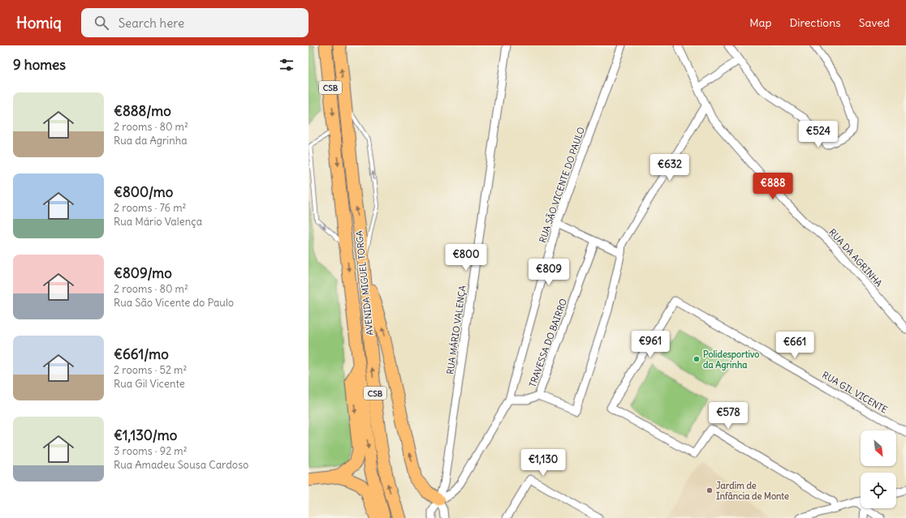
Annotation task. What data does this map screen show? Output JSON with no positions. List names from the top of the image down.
{
  "streets": {
    "highway": ["CSB", "AVENIDA MIGUEL TORGA"],
    "street": [
      "RUA SÃO VICENTE DO PAULO",
      "RUA DA AGRINHA",
      "RUA MÁRIO VALENÇA",
      "TRAVESSA DO BAIRRO",
      "RUA GIL VICENTE"
    ]
  },
  "crossings": [
    ["RUA SÃO VICENTE DO PAULO", "RUA MÁRIO VALENÇA"]
  ],
  "places": ["Polidesportivo da Agrinha", "Jardim de Infância de Monte"],
  "north": "bottom right",
  "page": {
    "header": "Homiq",
    "search": "Search here",
    "nav": ["Map", "Directions", "Saved"],
    "heading": "9 homes",
    "list": [
      {
        "name": "€888/mo",
        "note": "2 rooms · 80 m² · Rua da Agrinha"
      },
      {
        "name": "€800/mo",
        "note": "2 rooms · 76 m² · Rua Mário Valença"
      },
      {
        "name": "€809/mo",
        "note": "2 rooms · 80 m² · Rua São Vicente do Paulo"
      },
      {
        "name": "€661/mo",
        "note": "2 rooms · 52 m² · Rua Gil Vicente"
      },
      {
        "name": "€1,130/mo",
        "note": "3 rooms · 92 m² · Rua Amadeu Sousa Cardoso"
      }
    ],
    "price": [
      "€524",
      "€632",
      "€888",
      "€800",
      "€809",
      "€961",
      "€661",
      "€578",
      "€1,130"
    ]
  }
}
